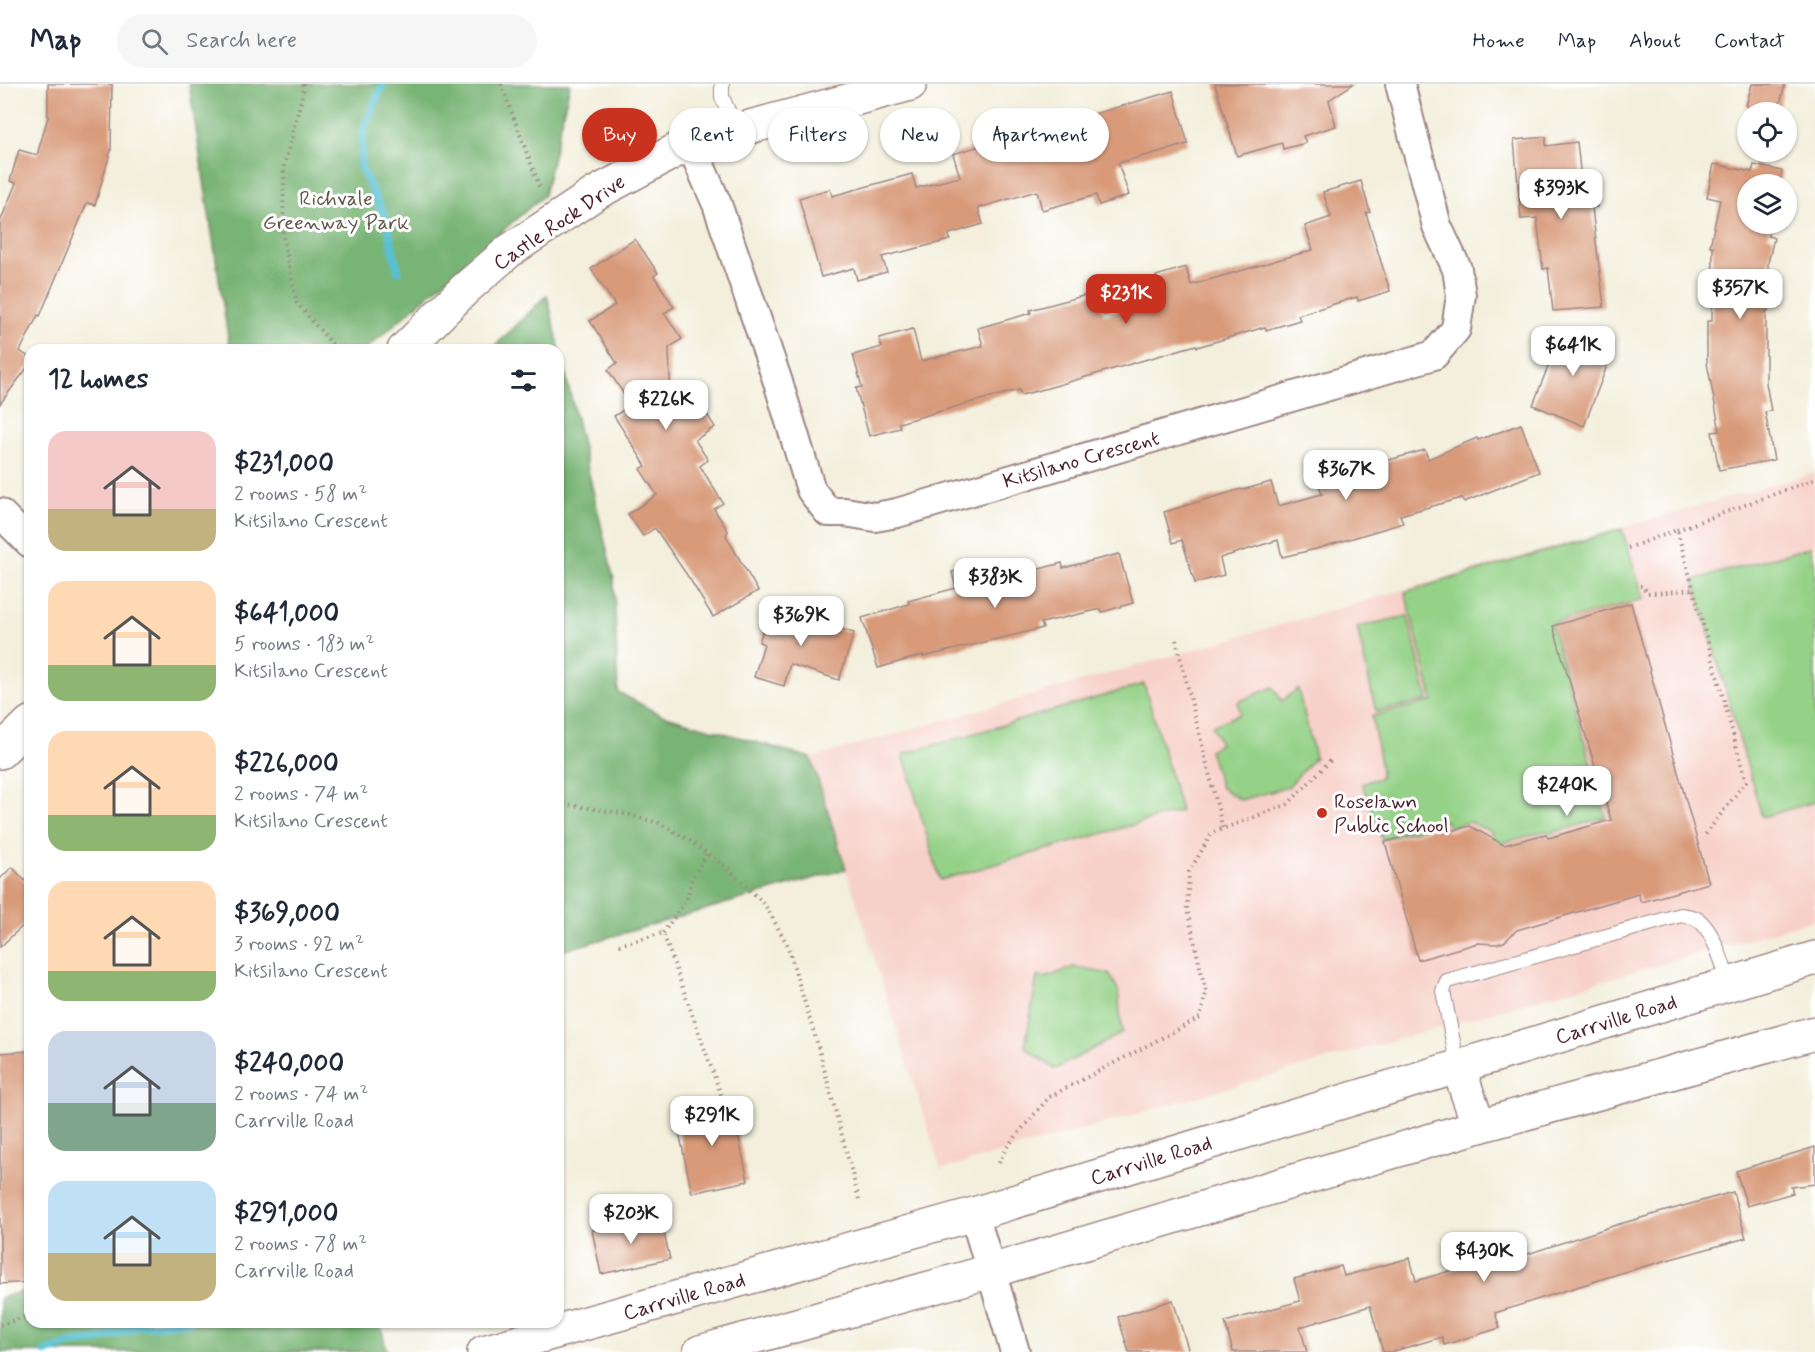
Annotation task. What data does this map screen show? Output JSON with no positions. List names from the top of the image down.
{
  "streets": {
    "main road": ["Castle Rock Drive", "Carrville Road"],
    "street": ["Kitsilano Crescent"]
  },
  "parks": ["Richvale Greenway Park"],
  "places": ["Roselawn Public School"],
  "page": {
    "header": "Map",
    "search": "Search here",
    "nav": [
      "Home",
      "Map",
      "About",
      "Contact"
    ],
    "chip": [
      "Buy",
      "Rent",
      "Filters",
      "New",
      "Apartment"
    ],
    "price": [
      "$393K",
      "$357K",
      "$231K",
      "$641K",
      "$226K",
      "$367K",
      "$383K",
      "$369K",
      "$240K",
      "$291K",
      "$203K",
      "$430K"
    ],
    "heading": "12 homes",
    "list": [
      {
        "name": "$231,000",
        "note": "2 rooms · 58 m² · Kitsilano Crescent"
      },
      {
        "name": "$641,000",
        "note": "5 rooms · 183 m² · Kitsilano Crescent"
      },
      {
        "name": "$226,000",
        "note": "2 rooms · 74 m² · Kitsilano Crescent"
      },
      {
        "name": "$369,000",
        "note": "3 rooms · 92 m² · Kitsilano Crescent"
      },
      {
        "name": "$240,000",
        "note": "2 rooms · 74 m² · Carrville Road"
      },
      {
        "name": "$291,000",
        "note": "2 rooms · 78 m² · Carrville Road"
      }
    ]
  }
}
